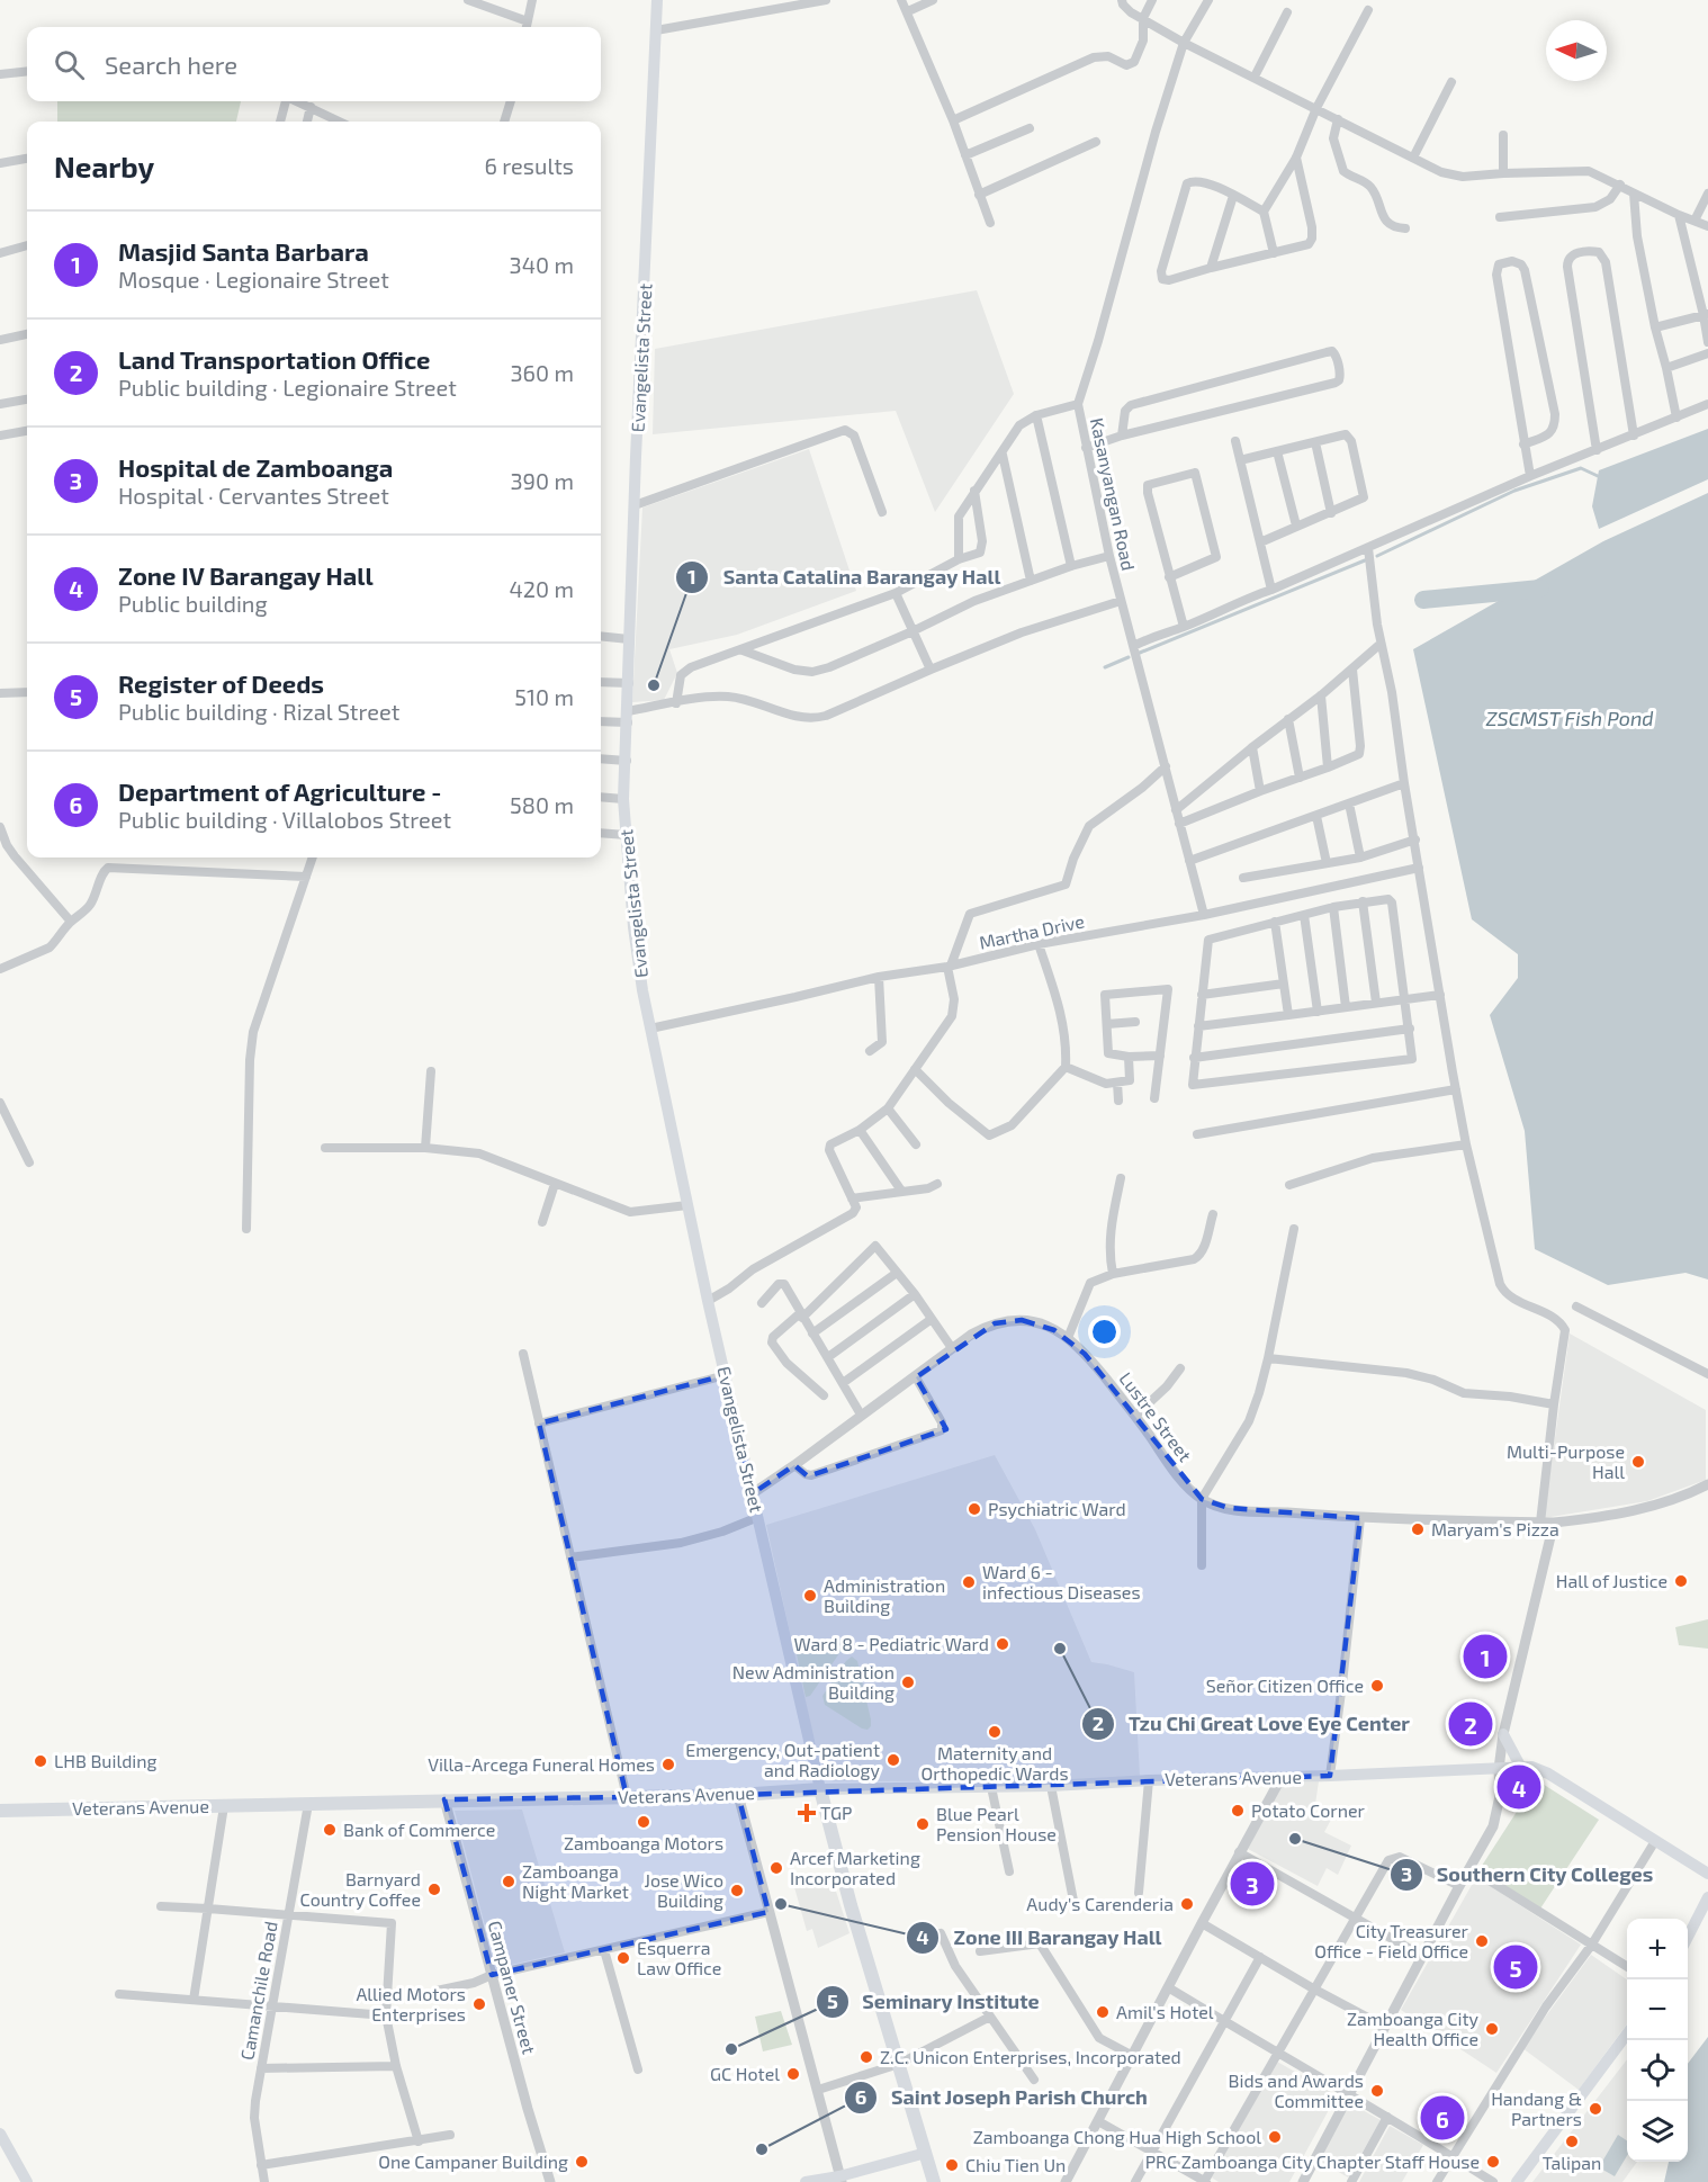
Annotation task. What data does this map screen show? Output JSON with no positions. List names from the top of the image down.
{
  "streets": {
    "main road": ["Evangelista Street", "Veterans Avenue"],
    "street": [
      "Kasanyangan Road",
      "Martha Drive",
      "Lustre Street",
      "Campaner Street",
      "Camanchile Road"
    ]
  },
  "crossings": [
    ["Evangelista Street", "Martha Drive"],
    ["Evangelista Street", "Lustre Street"],
    ["Evangelista Street", "Veterans Avenue"],
    ["Kasanyangan Road", "Martha Drive"],
    ["Veterans Avenue", "Campaner Street"],
    ["Veterans Avenue", "Camanchile Road"]
  ],
  "water": ["ZSCMST Fish Pond"],
  "places": {
    "other": [
      "Santa Catalina Barangay Hall",
      "Multi-Purpose Hall",
      "Psychiatric Ward",
      "Maryam's Pizza",
      "Hall of Justice",
      "Ward 6 - infectious Diseases",
      "Administration Building",
      "Ward 8 - Pediatric Ward",
      "Tzu Chi Great Love Eye Center",
      "New Administration Building",
      "Señor Citizen Office",
      "Maternity and Orthopedic Wards",
      "Emergency, Out-patient and Radiology",
      "LHB Building",
      "Villa-Arcega Funeral Homes",
      "Potato Corner",
      "Zamboanga Motors",
      "Blue Pearl Pension House",
      "Bank of Commerce",
      "Southern City Colleges",
      "Arcef Marketing Incorporated",
      "Zamboanga Night Market",
      "Barnyard Country Coffee",
      "Jose Wico Building",
      "Zone III Barangay Hall",
      "Audy's Carenderia",
      "City Treasurer Office - Field Office",
      "Esquerra Law Office",
      "Allied Motors Enterprises",
      "Amil's Hotel",
      "Zamboanga City Health Office",
      "Seminary Institute",
      "Z.C. Unicon Enterprises, Incorporated",
      "GC Hotel",
      "Bids and Awards Committee",
      "Handang & Partners",
      "Zamboanga Chong Hua High School",
      "Talipan",
      "Saint Joseph Parish Church",
      "One Campaner Building",
      "PRC Zamboanga City Chapter Staff House",
      "Chiu Tien Un"
    ],
    "health": ["TGP"]
  },
  "north": "left",
  "page": {
    "search": "Search here",
    "heading": ["Nearby", "6 results"],
    "list": [
      {
        "mark": "1",
        "name": "Masjid Santa Barbara",
        "note": "Mosque · Legionaire Street",
        "value": "340 m"
      },
      {
        "mark": "2",
        "name": "Land Transportation Office",
        "note": "Public building · Legionaire Street",
        "value": "360 m"
      },
      {
        "mark": "3",
        "name": "Hospital de Zamboanga",
        "note": "Hospital · Cervantes Street",
        "value": "390 m"
      },
      {
        "mark": "4",
        "name": "Zone IV Barangay Hall",
        "note": "Public building",
        "value": "420 m"
      },
      {
        "mark": "5",
        "name": "Register of Deeds",
        "note": "Public building · Rizal Street",
        "value": "510 m"
      },
      {
        "mark": "6",
        "name": "Department of Agriculture -",
        "note": "Public building · Villalobos Street",
        "value": "580 m"
      }
    ],
    "pins": [
      "1",
      "2",
      "4",
      "3",
      "5",
      "6"
    ],
    "map_buttons": ["+", "−"]
  }
}
